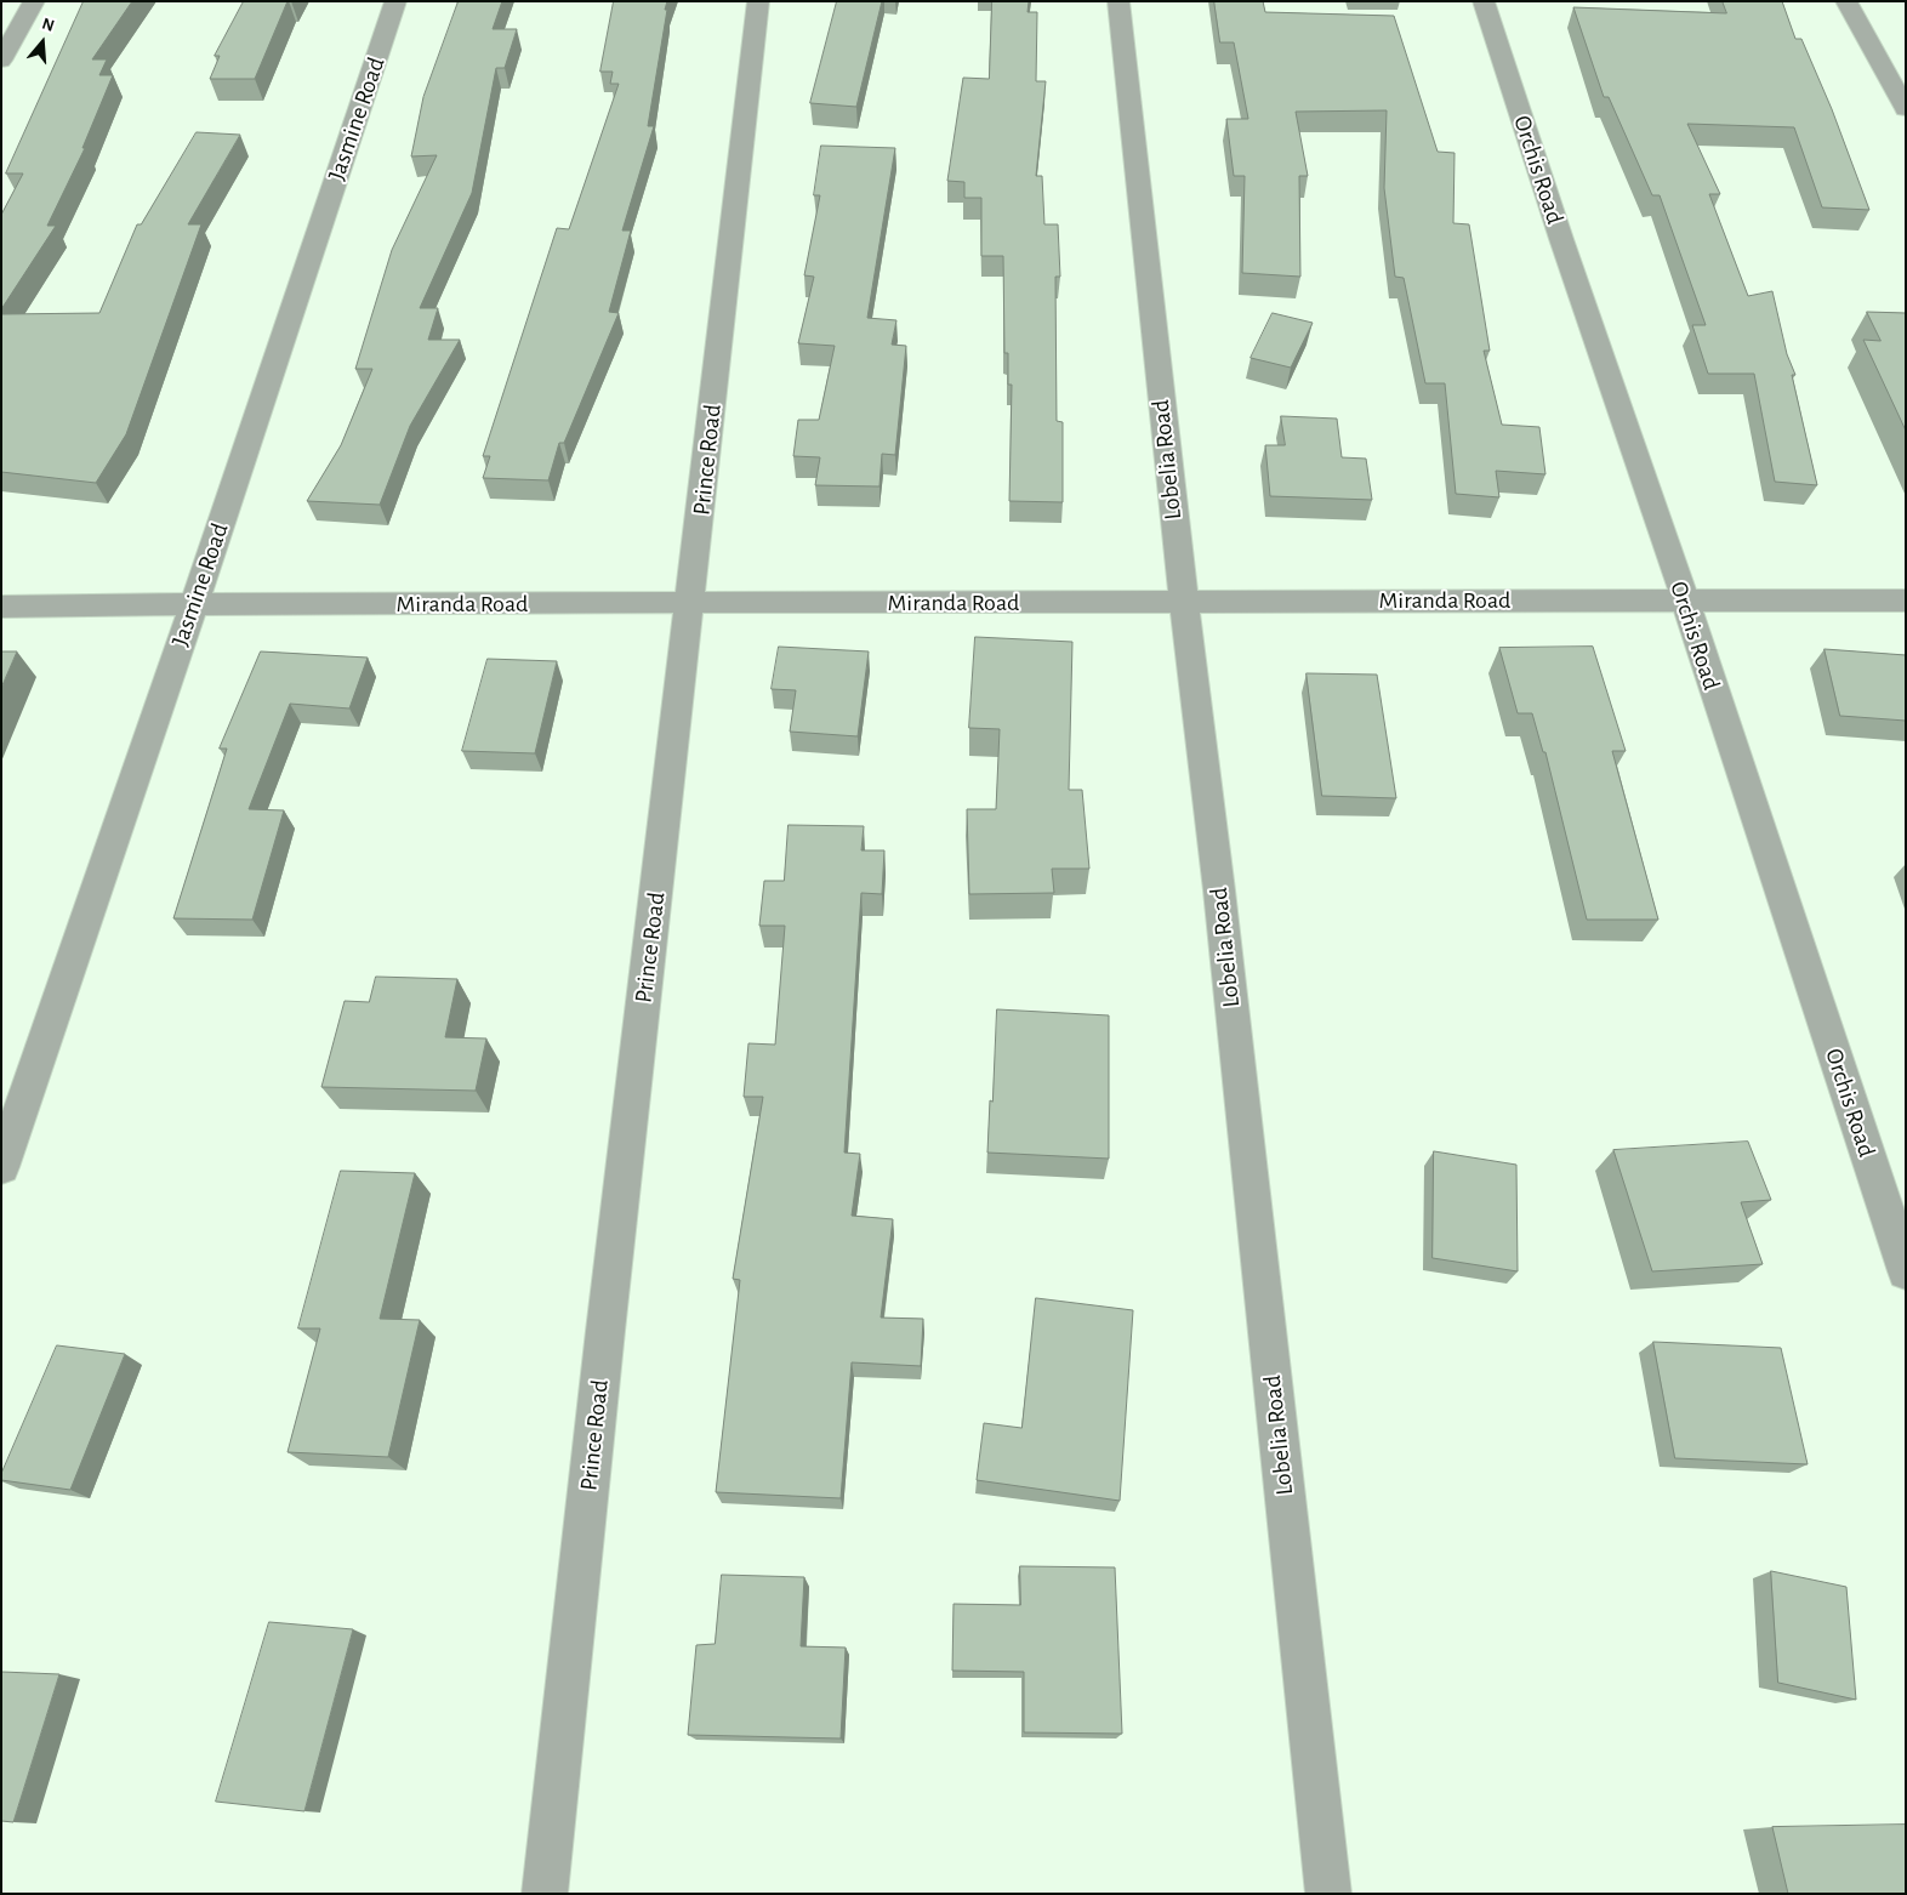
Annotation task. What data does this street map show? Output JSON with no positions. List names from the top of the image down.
{
  "streets": {
    "street": [
      "Jasmine Road",
      "Orchis Road",
      "Prince Road",
      "Lobelia Road",
      "Miranda Road"
    ]
  },
  "crossings": [
    ["Jasmine Road", "Miranda Road"],
    ["Orchis Road", "Miranda Road"],
    ["Prince Road", "Miranda Road"],
    ["Lobelia Road", "Miranda Road"]
  ],
  "north": "top"
}
